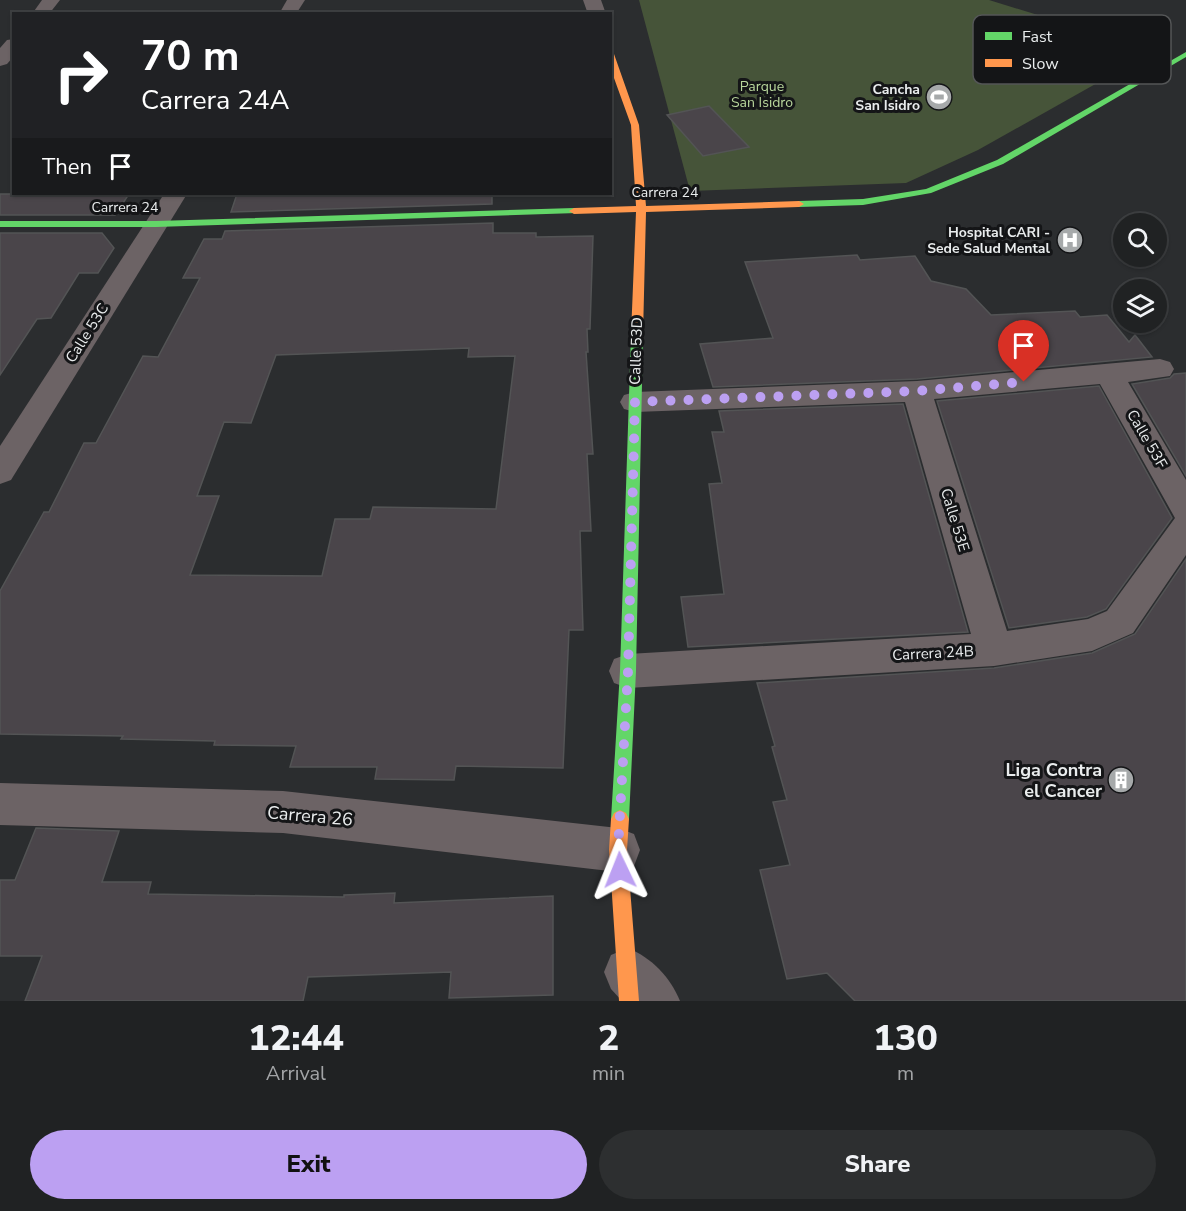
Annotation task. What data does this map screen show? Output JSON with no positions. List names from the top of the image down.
{
  "streets": {
    "street": [
      "Carrera 24",
      "Calle 53C",
      "Calle 53D",
      "Calle 53F",
      "Calle 53E",
      "Carrera 24B",
      "Carrera 26"
    ]
  },
  "crossings": [
    ["Carrera 24", "Calle 53C"],
    ["Carrera 24", "Calle 53D"],
    ["Calle 53D", "Carrera 24B"],
    ["Calle 53D", "Carrera 26"],
    ["Calle 53F", "Carrera 24B"],
    ["Calle 53E", "Carrera 24B"]
  ],
  "parks": ["Parque San Isidro"],
  "places": {
    "sports": ["Cancha San Isidro"],
    "hospital": ["Hospital CARI - Sede Salud Mental"],
    "building": ["Liga Contra el Cancer"]
  },
  "legend": ["Fast", "Slow"],
  "page": {
    "turn": ["70 m", "Carrera 24A"],
    "then": "Then",
    "eta": [
      "12:44",
      "Arrival",
      "2",
      "min",
      "130",
      "m"
    ],
    "buttons": ["Exit", "Share"]
  }
}
